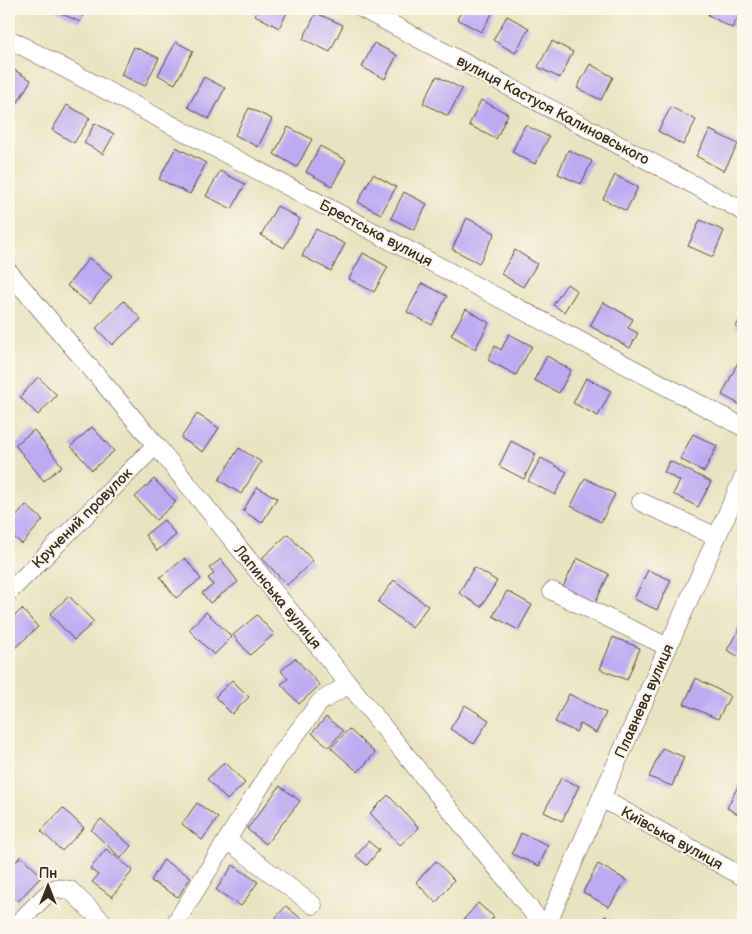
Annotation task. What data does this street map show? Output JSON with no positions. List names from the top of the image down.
{
  "streets": {
    "street": [
      "вулиця Кастуся Калиновського",
      "Брестська вулиця",
      "Кручений провулок",
      "Лапинська вулиця",
      "Плавнева вулиця",
      "Київська вулиця"
    ]
  },
  "crossings": [
    ["Кручений провулок", "Лапинська вулиця"],
    ["Плавнева вулиця", "Київська вулиця"]
  ],
  "north": "top"
}
